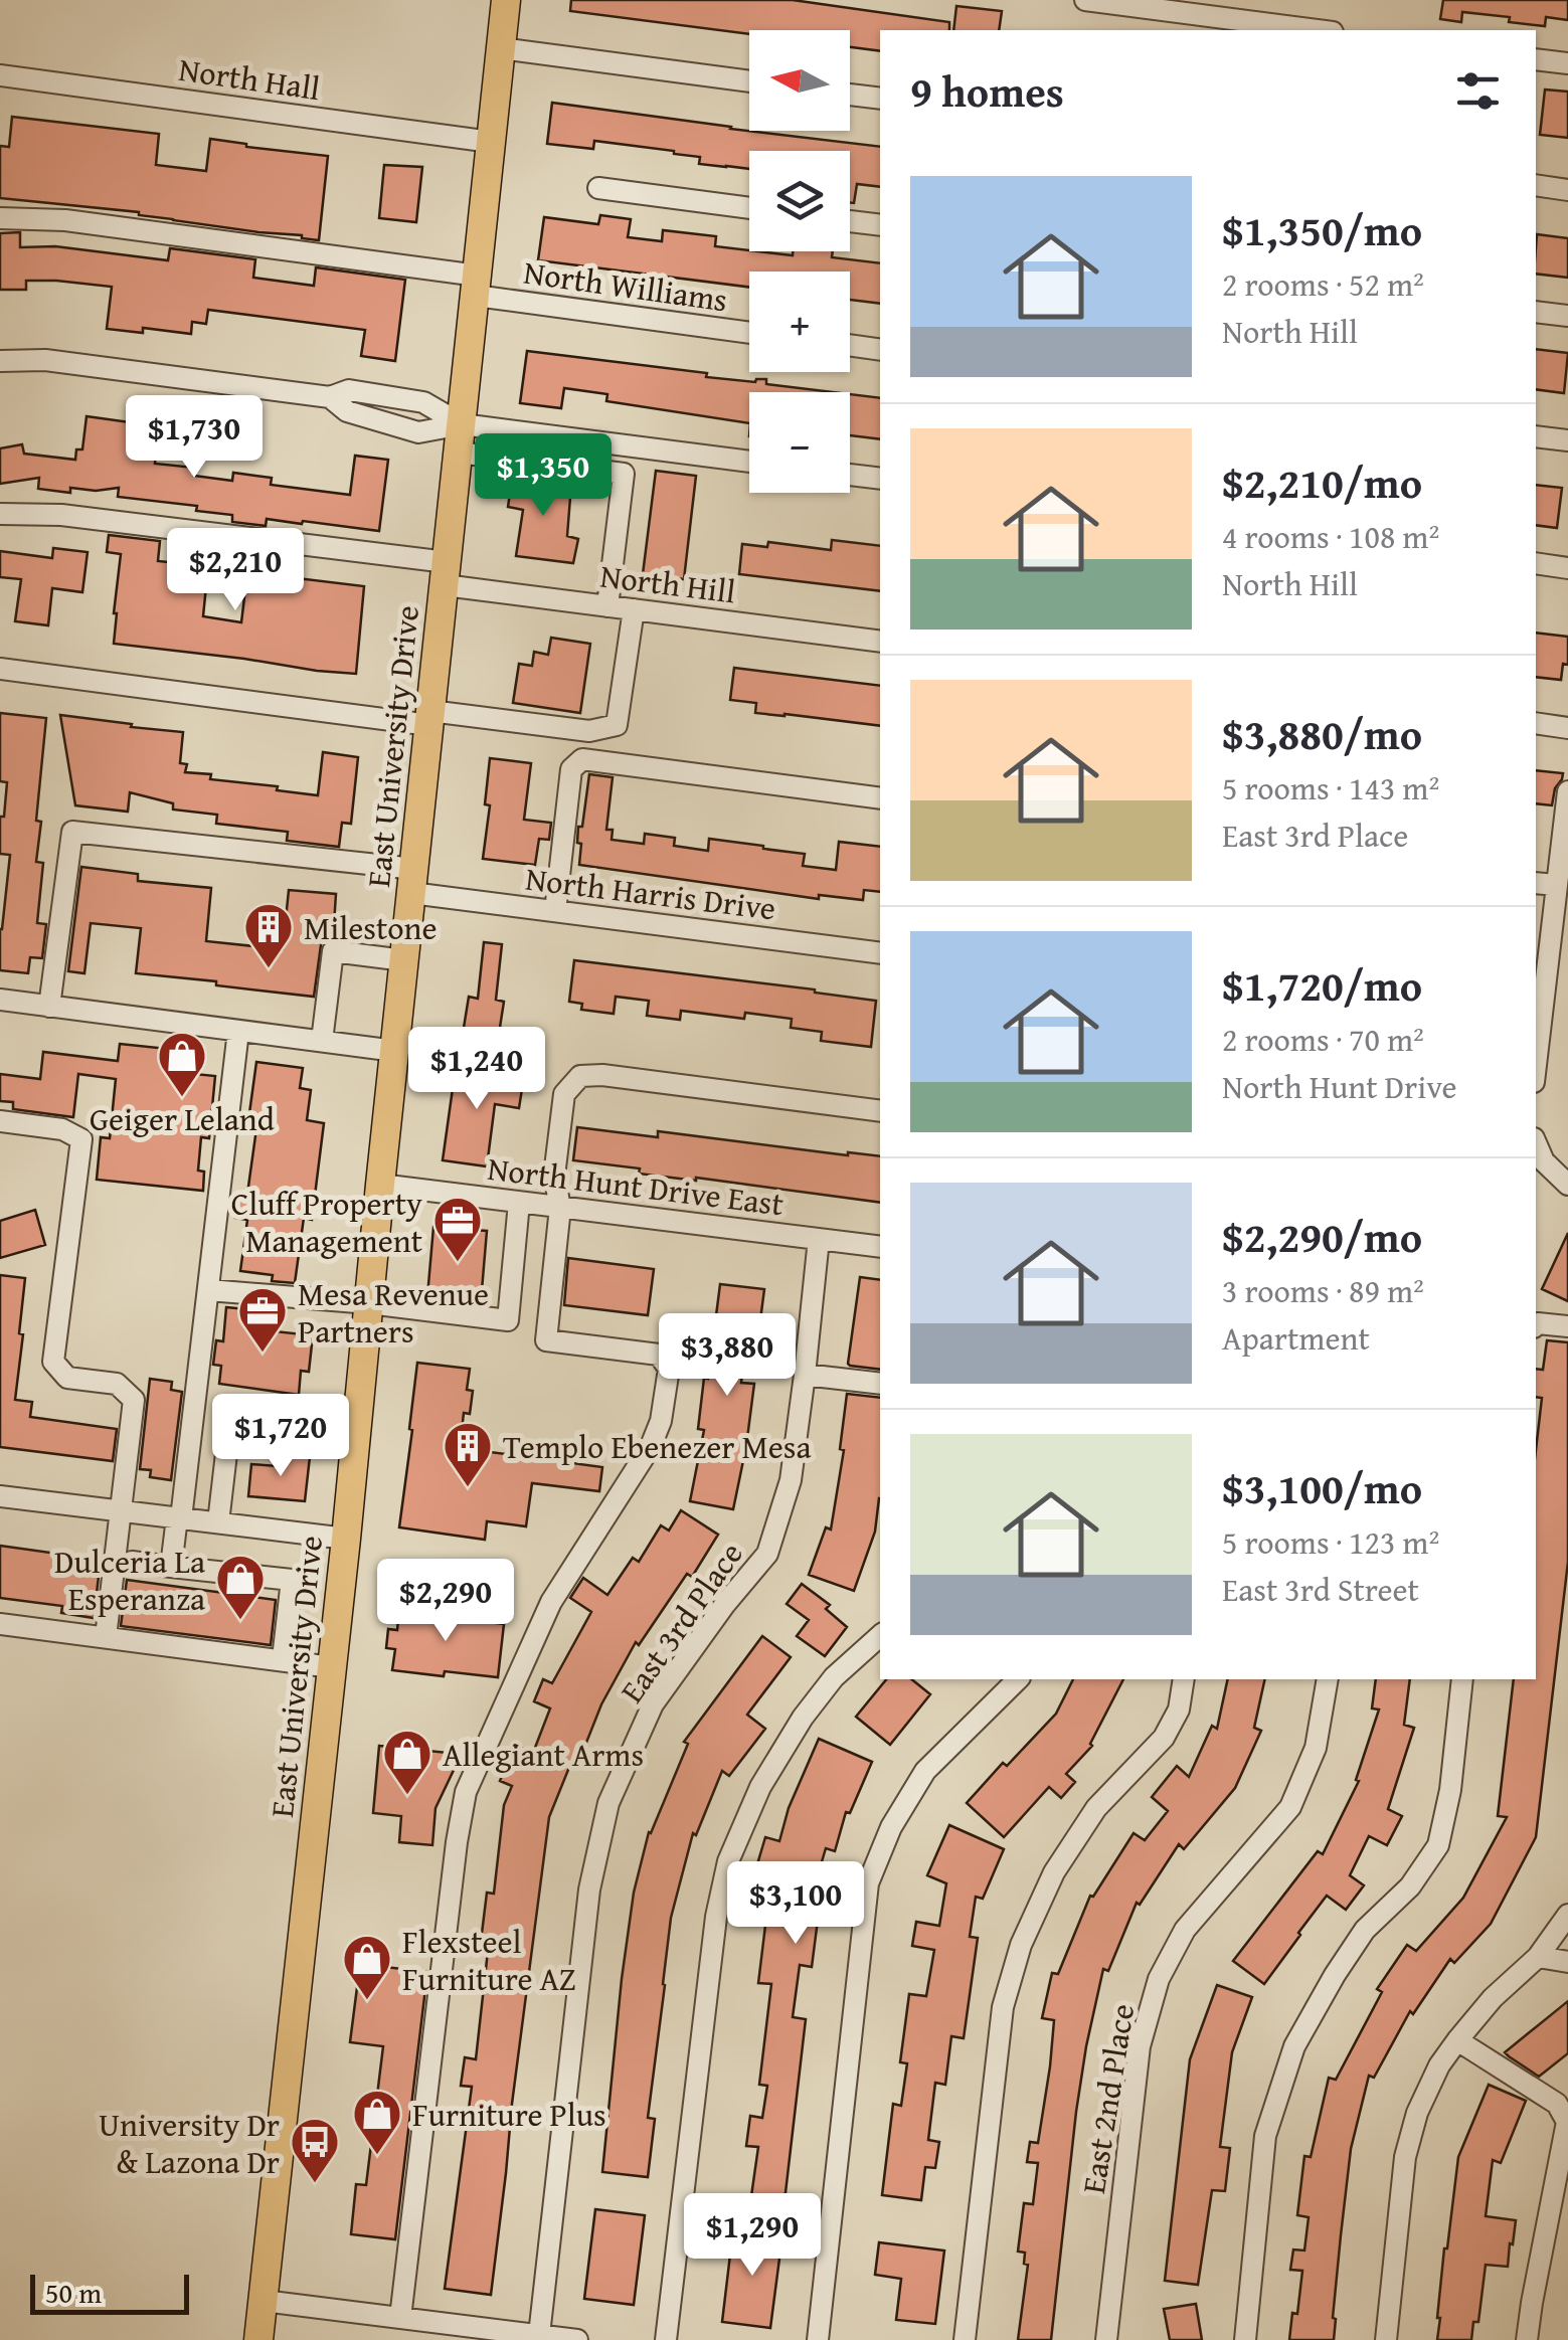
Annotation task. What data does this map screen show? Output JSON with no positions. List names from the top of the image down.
{
  "streets": {
    "main road": ["East University Drive"],
    "street": [
      "North Hall",
      "North Williams",
      "North Hill",
      "North Harris Drive",
      "North Hunt Drive East",
      "East 3rd Place",
      "East 2nd Place"
    ]
  },
  "crossings": [
    ["North Hall", "East University Drive"],
    ["North Williams", "East University Drive"],
    ["North Hill", "East University Drive"],
    ["East University Drive", "North Harris Drive"],
    ["East University Drive", "North Hunt Drive East"],
    ["North Hunt Drive East", "East 3rd Place"]
  ],
  "places": {
    "building": ["Milestone", "Templo Ebenezer Mesa"],
    "shop": [
      "Geiger Leland",
      "Dulceria La Esperanza",
      "Allegiant Arms",
      "Flexsteel Furniture AZ",
      "Furniture Plus"
    ],
    "office": ["Cluff Property Management", "Mesa Revenue Partners"],
    "bus stop": ["University Dr & Lazona Dr"]
  },
  "scale_bar": "50 m",
  "north": "left",
  "page": {
    "map_buttons": ["+", "−"],
    "heading": "9 homes",
    "list": [
      {
        "name": "$1,350/mo",
        "note": "2 rooms · 52 m² · North Hill"
      },
      {
        "name": "$2,210/mo",
        "note": "4 rooms · 108 m² · North Hill"
      },
      {
        "name": "$3,880/mo",
        "note": "5 rooms · 143 m² · East 3rd Place"
      },
      {
        "name": "$1,720/mo",
        "note": "2 rooms · 70 m² · North Hunt Drive"
      },
      {
        "name": "$2,290/mo",
        "note": "3 rooms · 89 m² · Apartment"
      },
      {
        "name": "$3,100/mo",
        "note": "5 rooms · 123 m² · East 3rd Street"
      }
    ],
    "price": [
      "$1,730",
      "$1,350",
      "$2,210",
      "$1,240",
      "$3,880",
      "$1,720",
      "$2,290",
      "$3,100",
      "$1,290"
    ],
    "scale": "50 m"
  }
}
